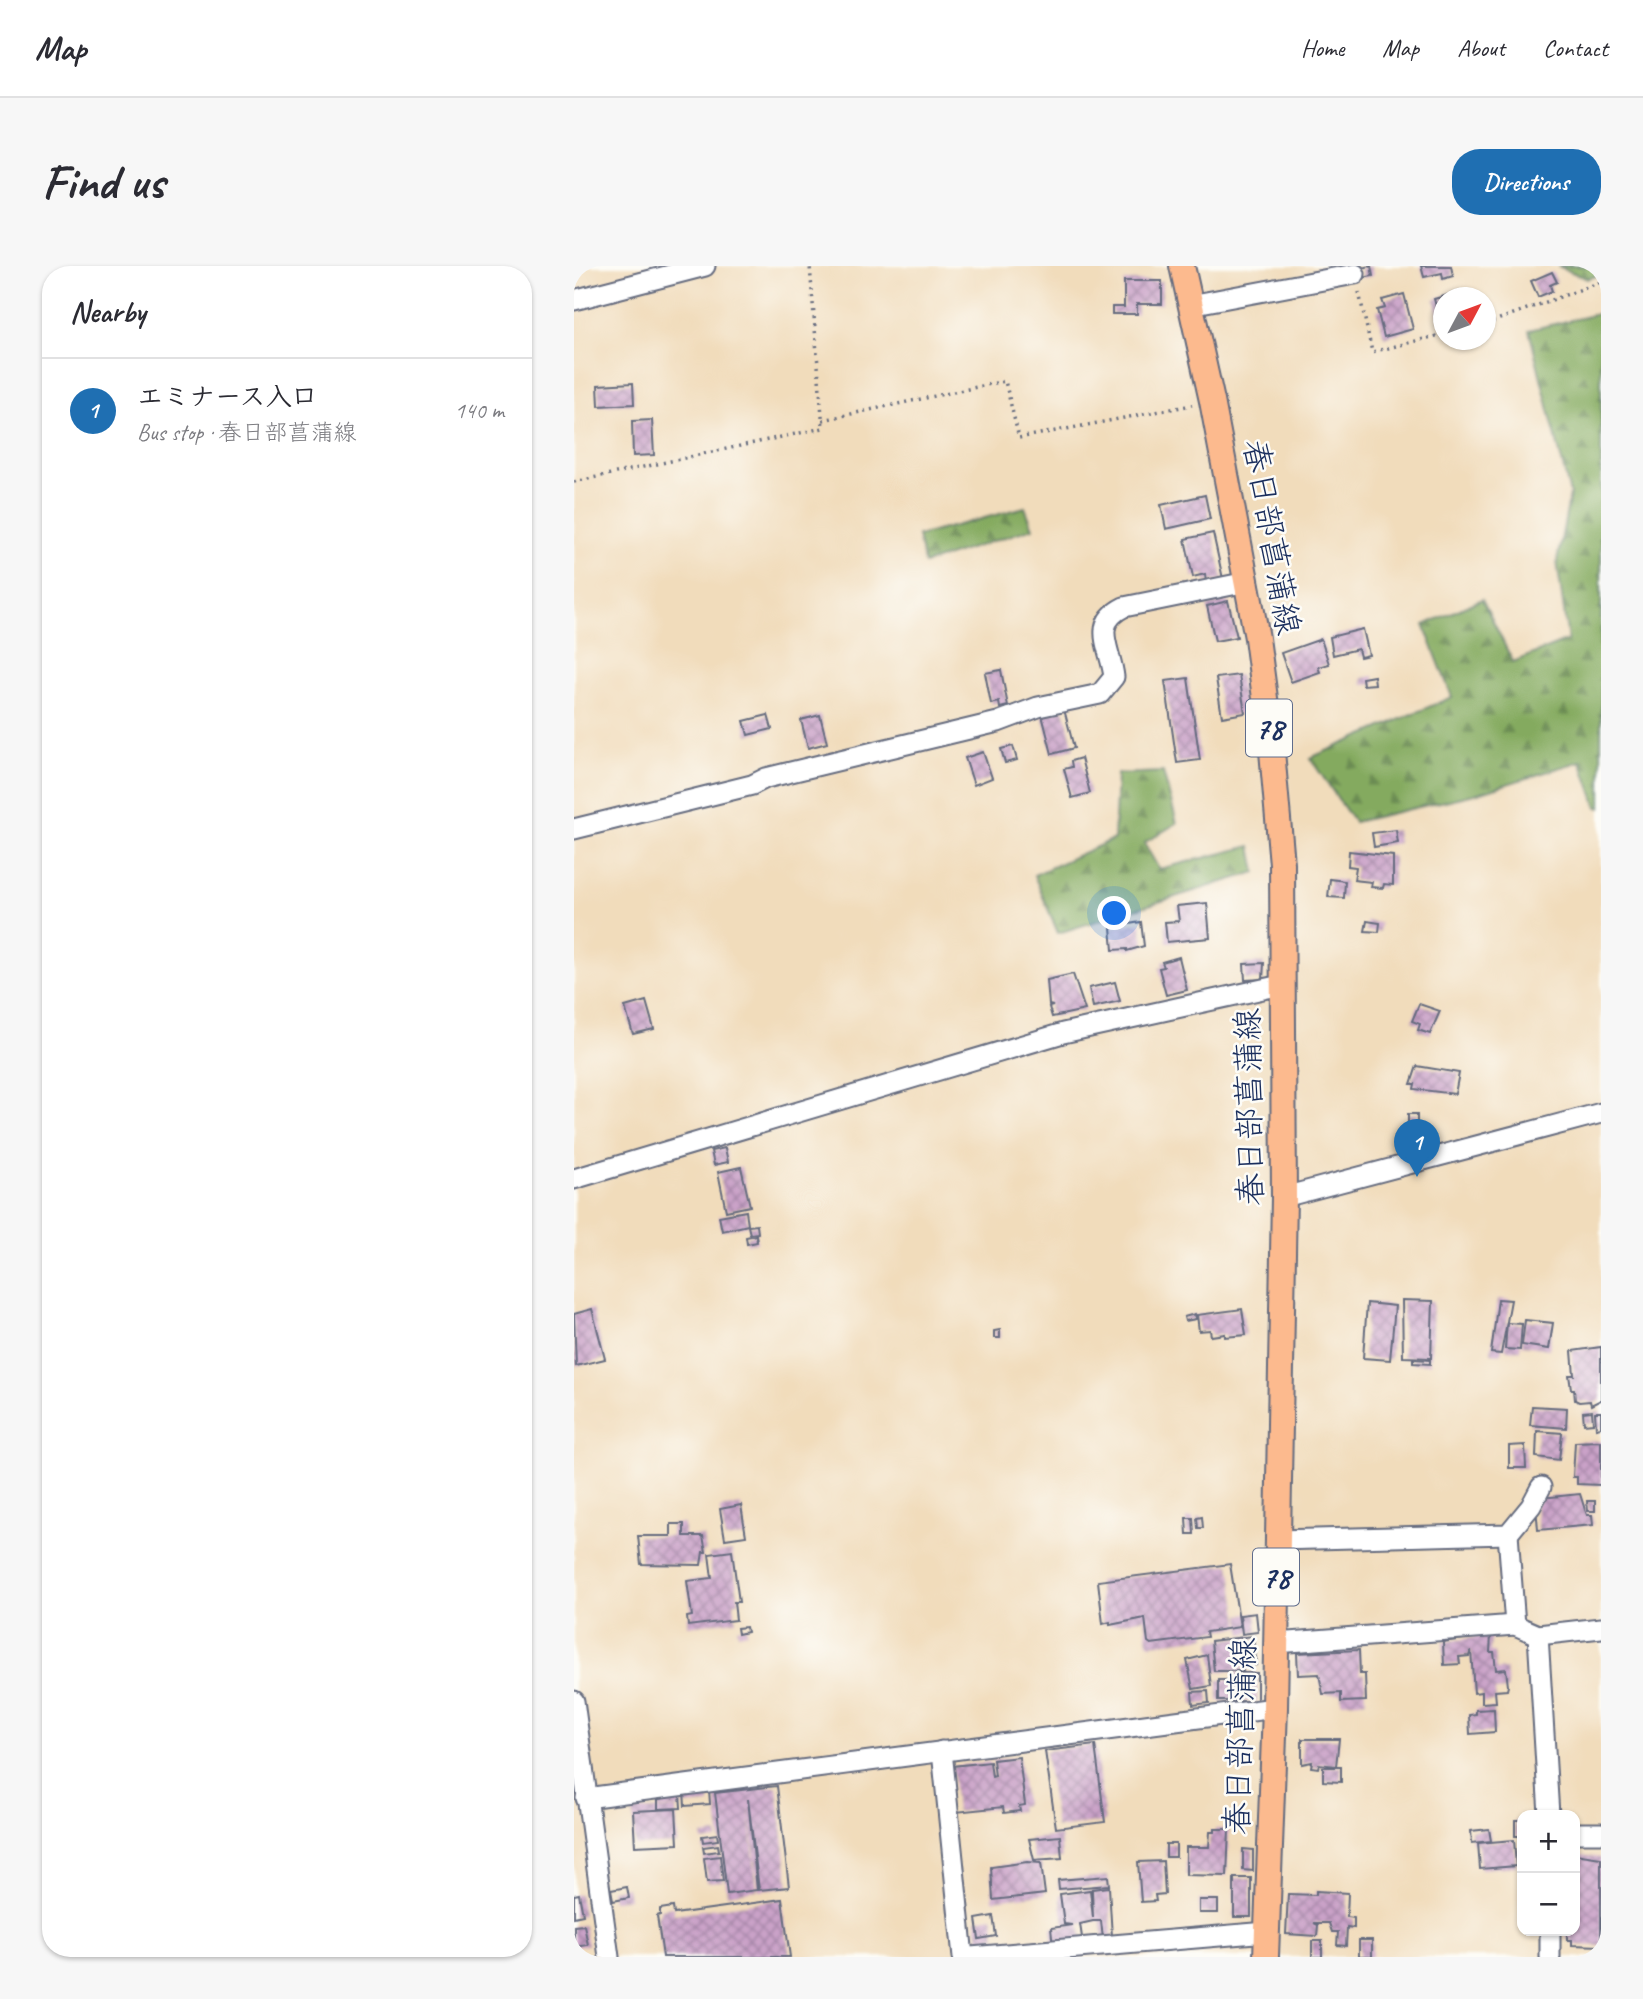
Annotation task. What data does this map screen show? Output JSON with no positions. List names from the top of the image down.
{
  "streets": {
    "main road": ["春日部菖蒲線", "78"]
  },
  "north": "top right",
  "page": {
    "header": "Map",
    "nav": [
      "Home",
      "Map",
      "About",
      "Contact"
    ],
    "buttons": "Directions",
    "title": "Find us",
    "heading": "Nearby",
    "list": [
      {
        "mark": "1",
        "name": "エミナース入口",
        "note": "Bus stop · 春日部菖蒲線",
        "value": "140 m"
      }
    ],
    "pins": "1",
    "map_buttons": ["+", "−"]
  }
}
